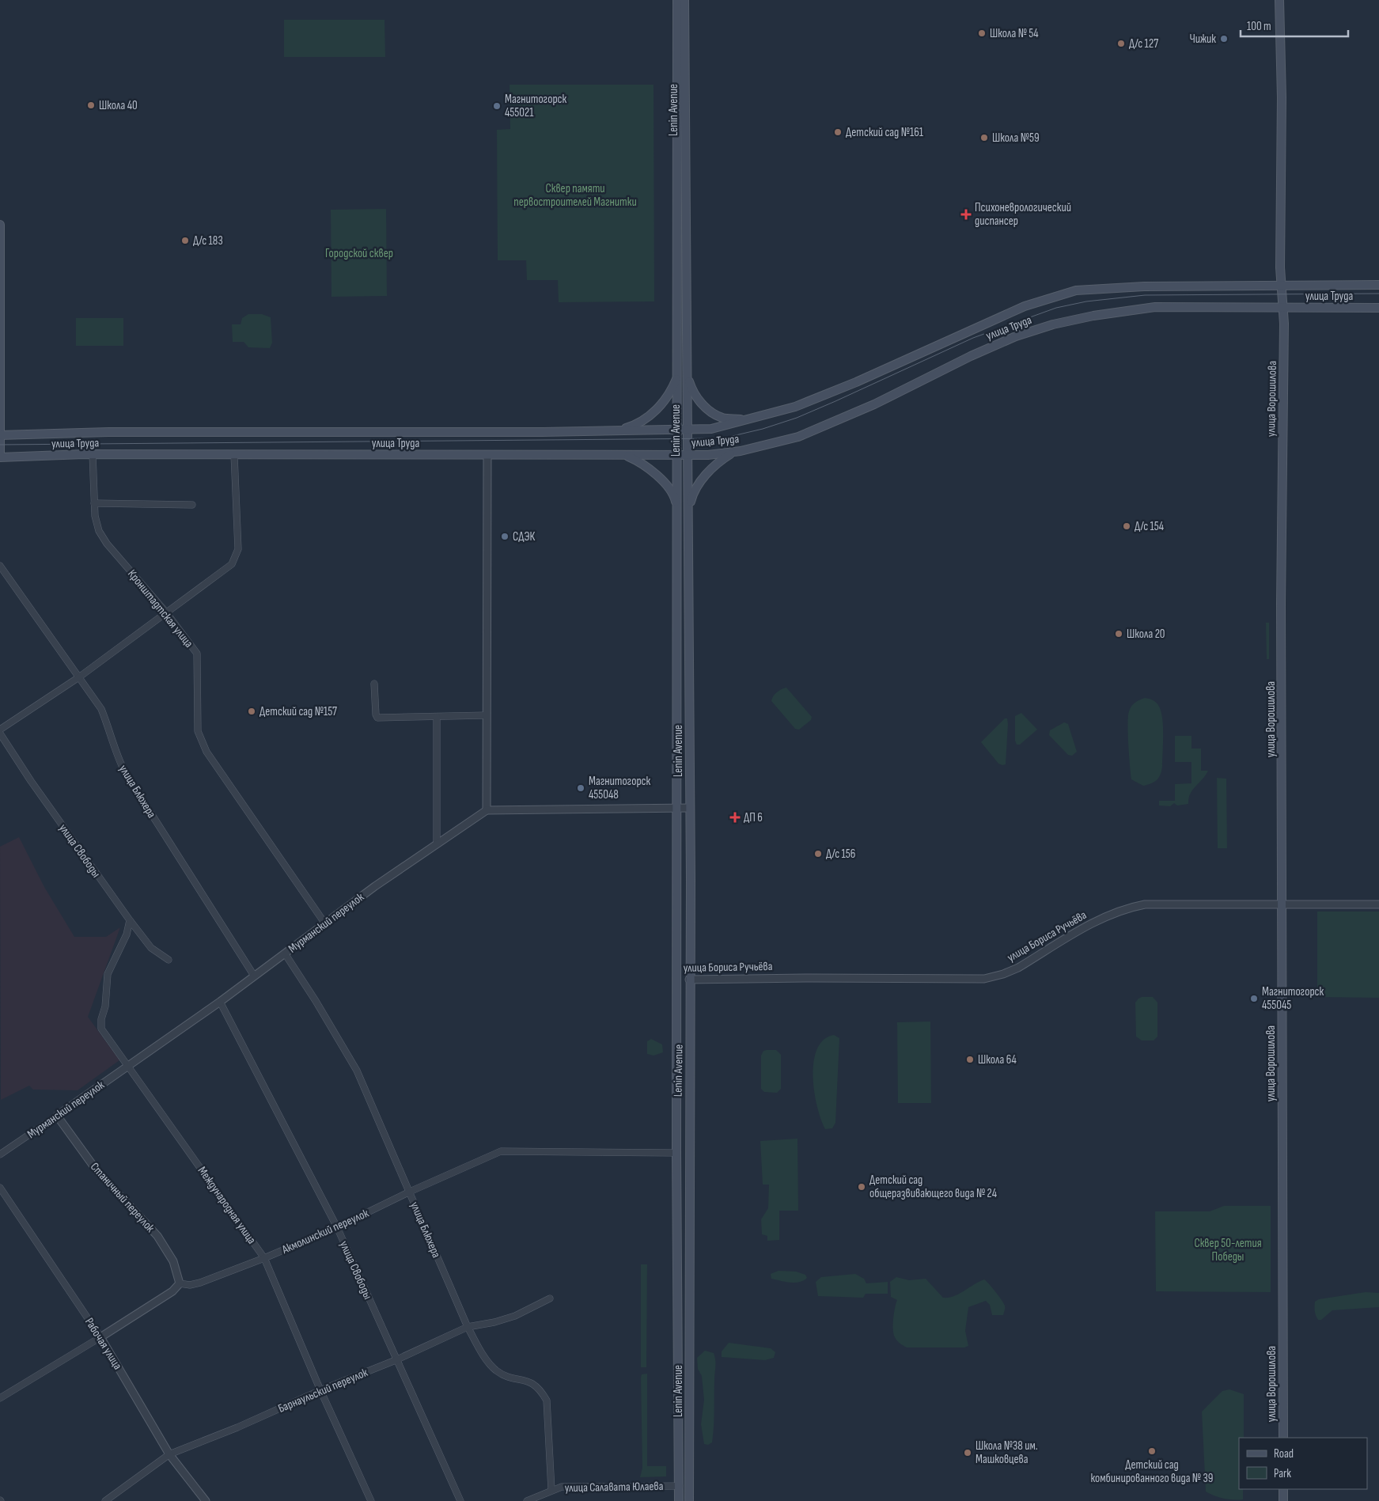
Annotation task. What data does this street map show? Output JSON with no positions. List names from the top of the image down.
{
  "streets": {
    "main road": [
      "Lenin Avenue",
      "улица Труда",
      "улица Ворошилова",
      "улица Бориса Ручьёва"
    ],
    "street": [
      "Кронштадтская улица",
      "улица Блюхера",
      "улица Свободы",
      "Мурманский переулок",
      "Станичный переулок",
      "Международная улица",
      "Акмолинский переулок",
      "Рабочая улица",
      "Барнаульский переулок",
      "улица Салавата Юлаева"
    ]
  },
  "crossings": [
    ["Lenin Avenue", "улица Труда"],
    ["Lenin Avenue", "улица Бориса Ручьёва"],
    ["Lenin Avenue", "Акмолинский переулок"],
    ["Lenin Avenue", "улица Салавата Юлаева"],
    ["улица Труда", "улица Ворошилова"],
    ["улица Труда", "Кронштадтская улица"],
    ["улица Ворошилова", "улица Бориса Ручьёва"],
    ["Кронштадтская улица", "Мурманский переулок"],
    ["улица Блюхера", "Мурманский переулок"],
    ["улица Блюхера", "Акмолинский переулок"],
    ["улица Блюхера", "Барнаульский переулок"],
    ["улица Блюхера", "улица Салавата Юлаева"],
    ["улица Свободы", "Мурманский переулок"],
    ["улица Свободы", "Международная улица"],
    ["улица Свободы", "Акмолинский переулок"],
    ["улица Свободы", "Барнаульский переулок"],
    ["Мурманский переулок", "Станичный переулок"],
    ["Мурманский переулок", "Международная улица"],
    ["Станичный переулок", "Акмолинский переулок"],
    ["Международная улица", "Акмолинский переулок"],
    ["Международная улица", "Барнаульский переулок"],
    ["Рабочая улица", "Барнаульский переулок"]
  ],
  "parks": ["Сквер памяти первостроителей Магнитки", "Городской сквер", "Сквер 50-летия Победы"],
  "places": {
    "other": [
      "Школа № 54",
      "Чижик",
      "Д/с 127",
      "Школа 40",
      "Магнитогорск 455021",
      "Детский сад №161",
      "Школа №59",
      "Д/с 183",
      "Д/с 154",
      "СДЭК",
      "Школа 20",
      "Детский сад №157",
      "Магнитогорск 455048",
      "Д/с 156",
      "Магнитогорск 455045",
      "Школа 64",
      "Детский сад общеразвивающего вида № 24",
      "Детский сад комбинированного вида № 39",
      "Школа №38 им. Машковцева"
    ],
    "health": ["Психоневрологический диспансер", "ДП 6"]
  },
  "legend": ["Road", "Park"],
  "scale_bar": "100 m"
}
